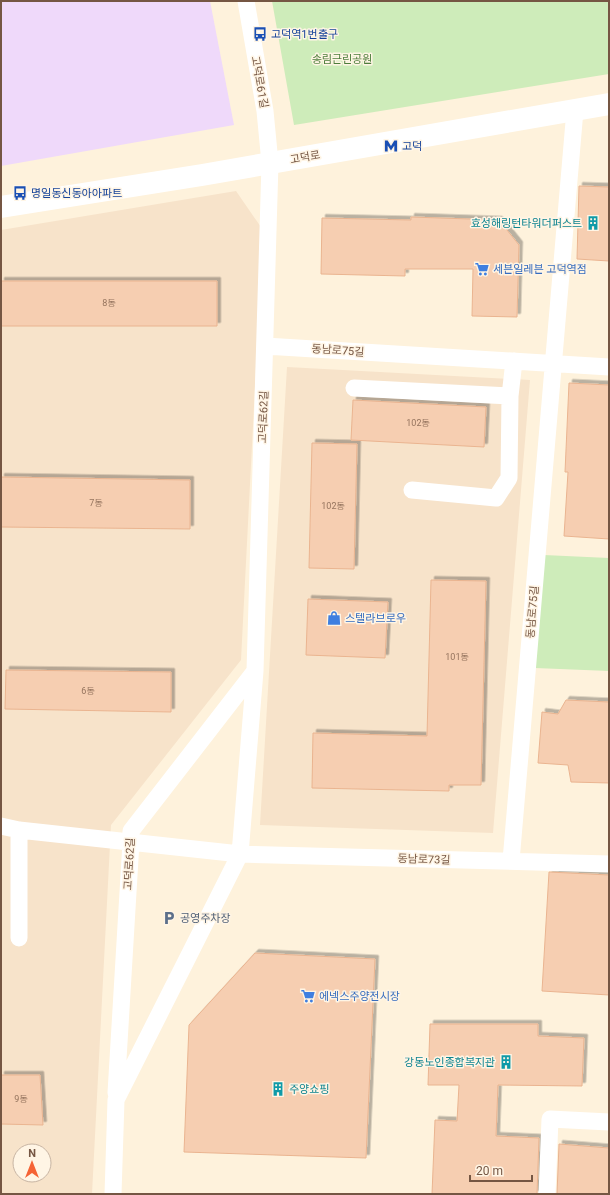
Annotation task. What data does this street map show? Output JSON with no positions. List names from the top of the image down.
{
  "streets": {
    "main road": ["고덕로"],
    "street": [
      "고덕로61길",
      "동남로75길",
      "고덕로62길",
      "동남로73길"
    ]
  },
  "crossings": [
    ["고덕로61길", "고덕로"],
    ["고덕로61길", "고덕로62길"],
    ["고덕로", "동남로75길"],
    ["고덕로", "고덕로62길"],
    ["동남로75길", "고덕로62길"],
    ["동남로75길", "동남로73길"],
    ["고덕로62길", "동남로73길"]
  ],
  "parks": ["송림근린공원"],
  "places": {
    "bus stop": ["고덕역1번출구", "명일동신동아아파트"],
    "metro station": ["고덕"],
    "building": ["효성해링턴타워더퍼스트", "강동노인종합복지관", "주양쇼핑"],
    "supermarket": ["세븐일레븐 고덕역점", "에넥스주양전시장"],
    "shop": ["스텔라브로우"],
    "parking": ["공영주차장"]
  },
  "house_numbers": [
    "8동",
    "102동",
    "7동",
    "102동",
    "101동",
    "6동",
    "9동"
  ],
  "scale_bar": "20 m",
  "north": "top"
}
